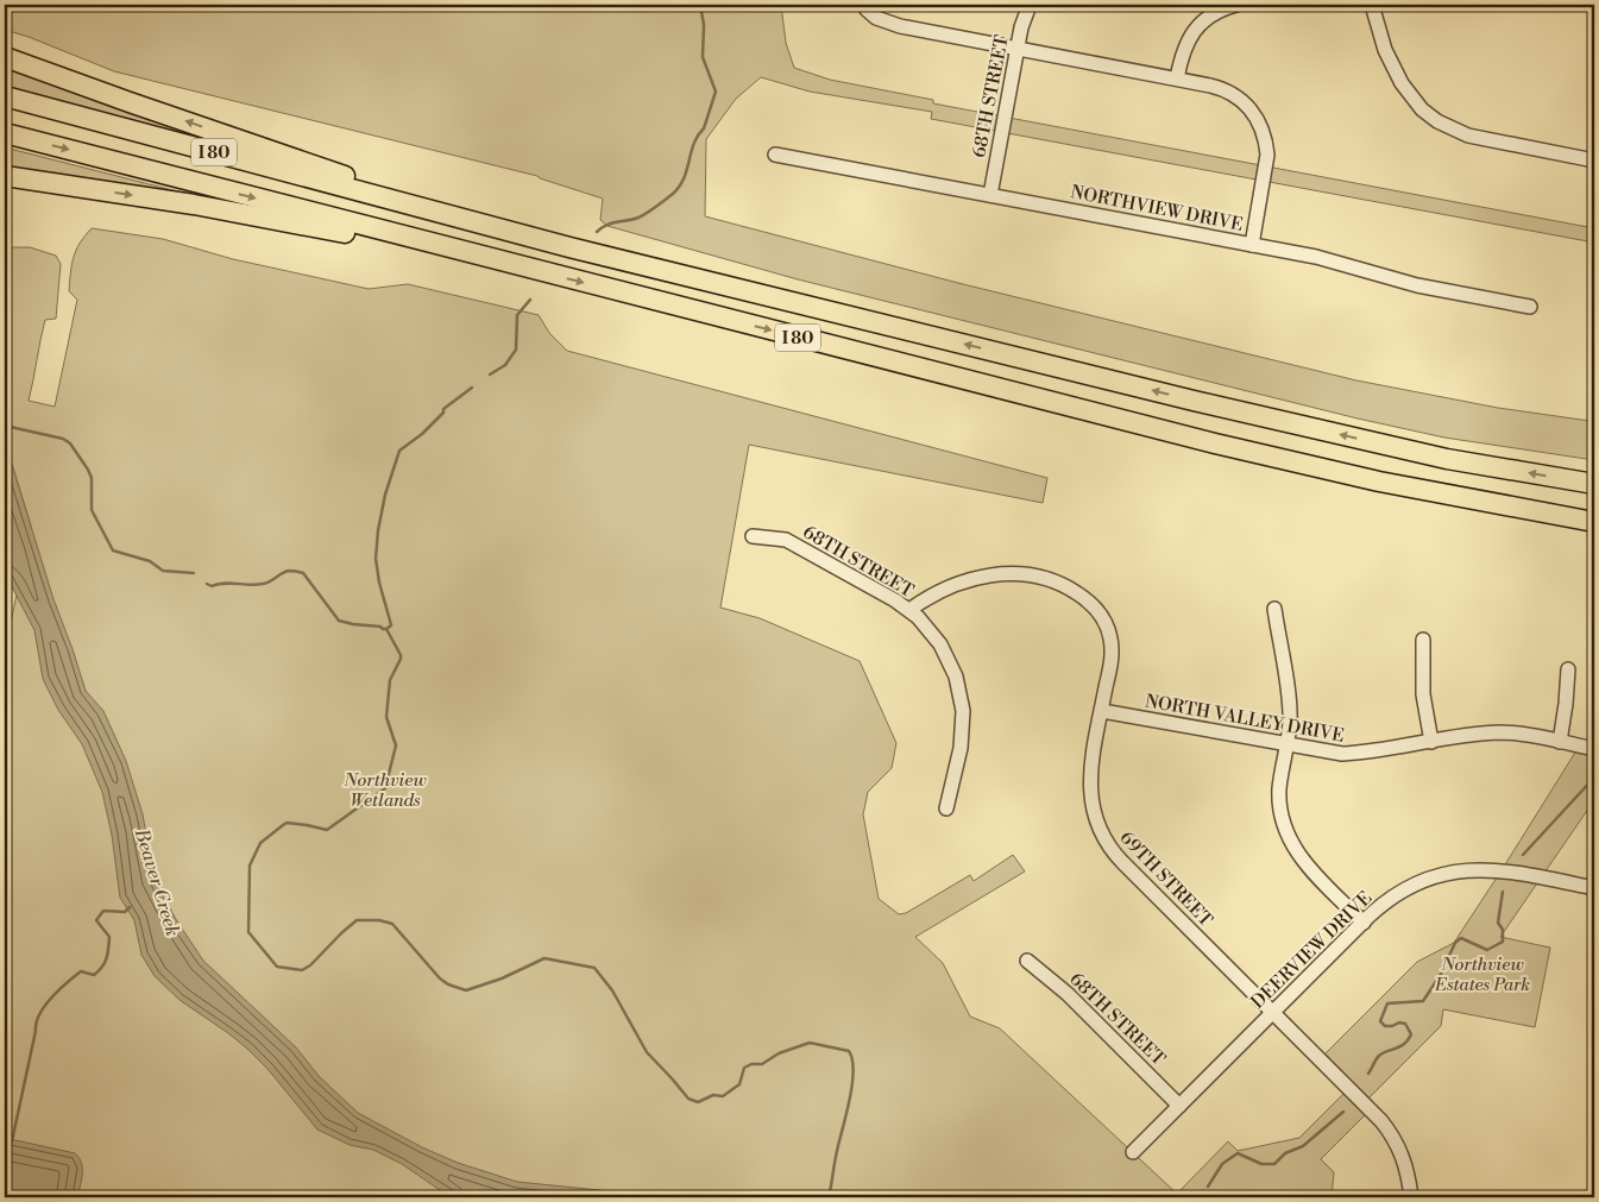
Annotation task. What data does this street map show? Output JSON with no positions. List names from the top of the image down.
{
  "streets": {
    "highway": ["I 80"],
    "street": [
      "68TH STREET",
      "NORTHVIEW DRIVE",
      "NORTH VALLEY DRIVE",
      "69TH STREET",
      "DEERVIEW DRIVE"
    ]
  },
  "crossings": [
    ["68TH STREET", "NORTHVIEW DRIVE"],
    ["68TH STREET", "69TH STREET"],
    ["68TH STREET", "DEERVIEW DRIVE"],
    ["NORTH VALLEY DRIVE", "69TH STREET"],
    ["69TH STREET", "DEERVIEW DRIVE"]
  ],
  "water": ["Beaver Creek"],
  "parks": ["Northview Wetlands", "Northview Estates Park"]
}
